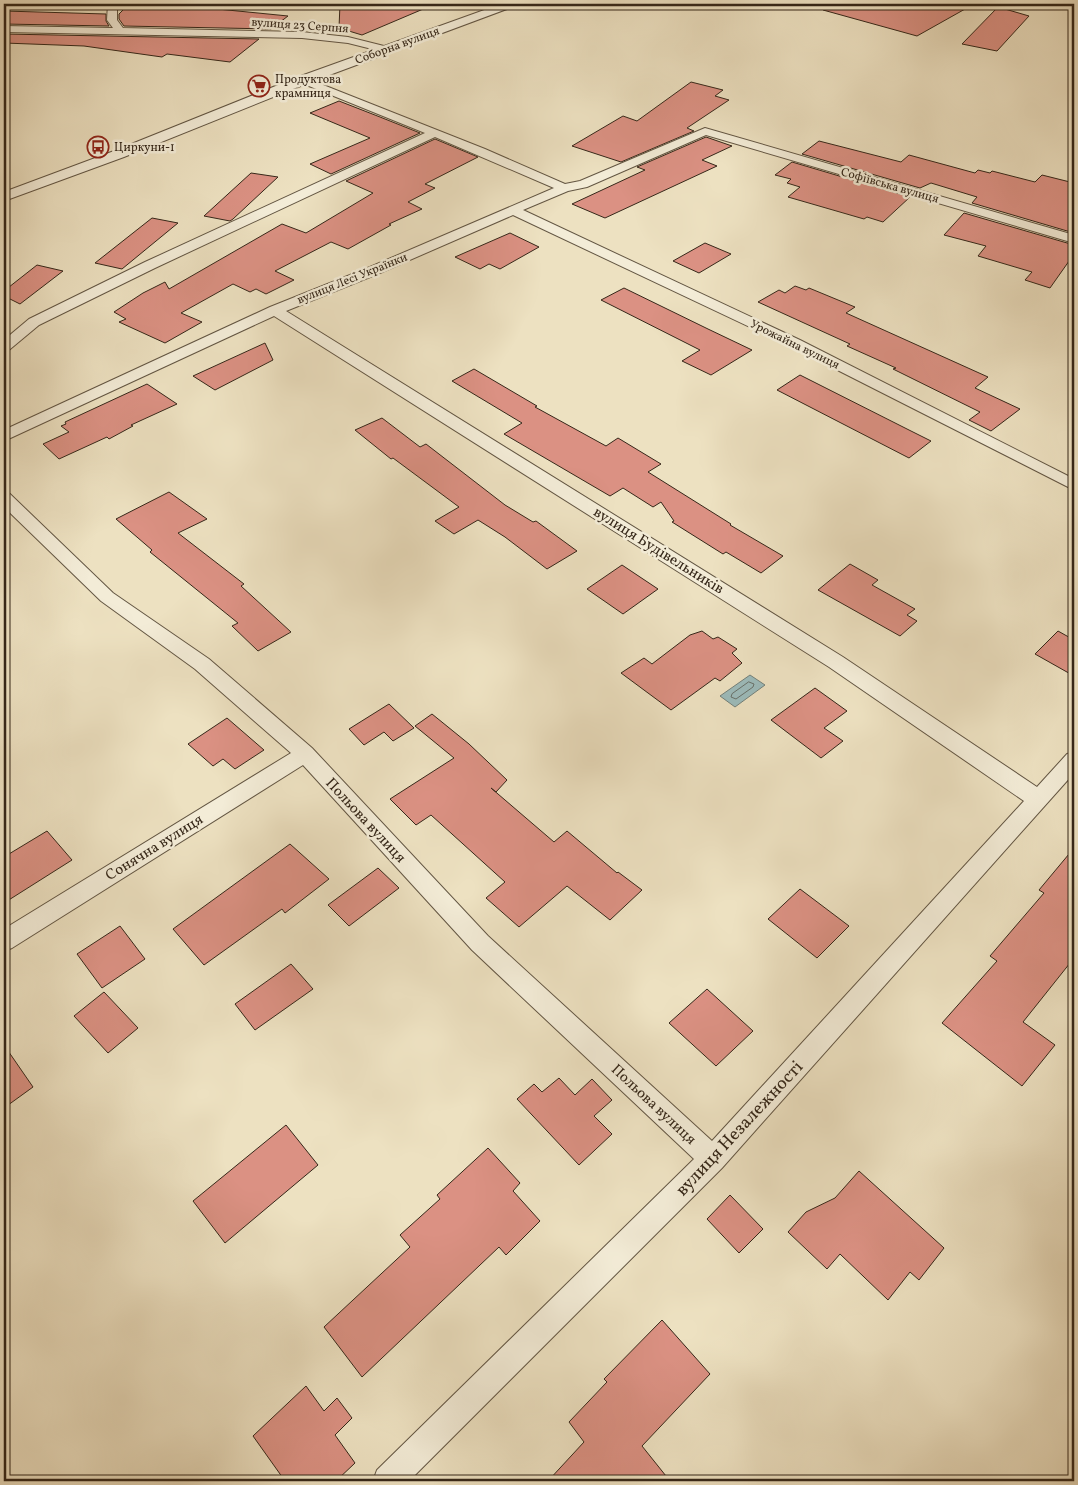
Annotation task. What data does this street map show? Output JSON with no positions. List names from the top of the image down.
{
  "streets": {
    "street": [
      "вулиця 23 Серпня",
      "Соборна вулиця",
      "Софіївська вулиця",
      "вулиця Лесі Українки",
      "Урожайна вулиця",
      "вулиця Будівельників",
      "Польова вулиця",
      "Сонячна вулиця",
      "вулиця Незалежності"
    ]
  },
  "crossings": [
    ["вулиця 23 Серпня", "Соборна вулиця"],
    ["Софіївська вулиця", "вулиця Лесі Українки"],
    ["вулиця Лесі Українки", "Урожайна вулиця"],
    ["вулиця Лесі Українки", "вулиця Будівельників"],
    ["вулиця Будівельників", "вулиця Незалежності"],
    ["Польова вулиця", "Сонячна вулиця"],
    ["Польова вулиця", "вулиця Незалежності"]
  ],
  "places": {
    "supermarket": ["Продуктова крамниця"],
    "bus stop": ["Циркуни-1"]
  }
}
